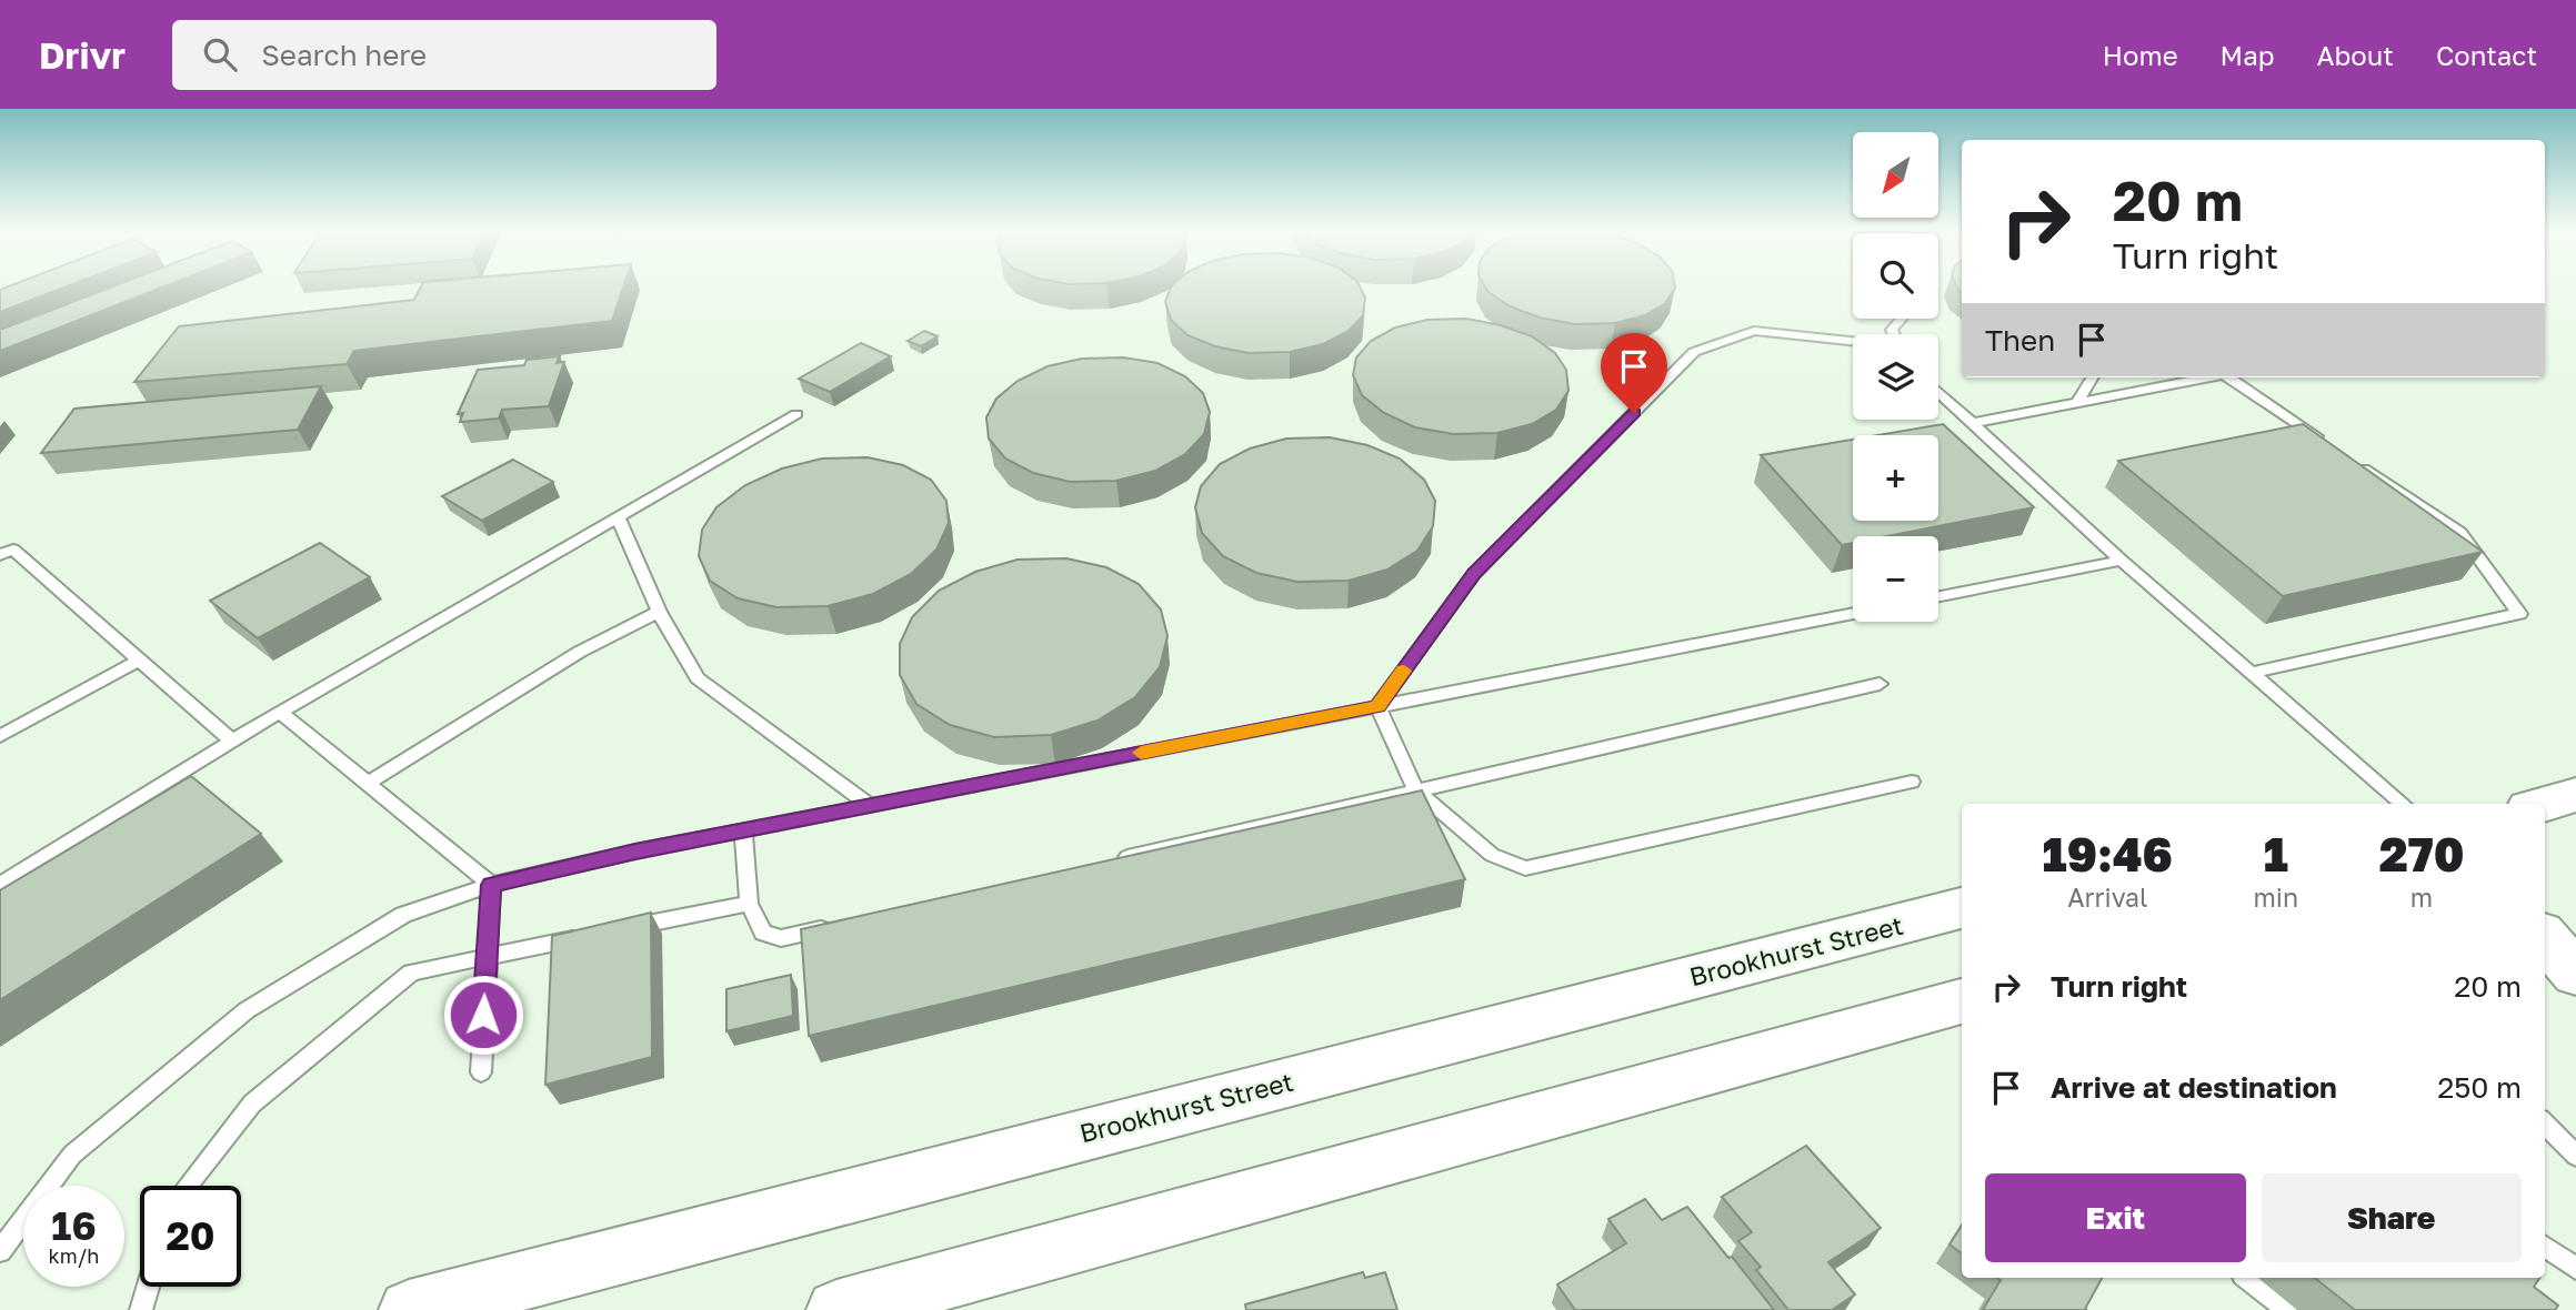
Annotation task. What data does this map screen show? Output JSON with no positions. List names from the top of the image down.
{
  "streets": {
    "main road": ["Brookhurst Street"]
  },
  "north": "bottom left",
  "page": {
    "header": "Drivr",
    "search": "Search here",
    "nav": [
      "Home",
      "Map",
      "About",
      "Contact"
    ],
    "map_buttons": ["+", "−"],
    "turn": ["20 m", "Turn right"],
    "then": "Then",
    "eta": [
      "19:46",
      "Arrival",
      "1",
      "min",
      "270",
      "m"
    ],
    "list": [
      {
        "name": "Turn right",
        "value": "20 m"
      },
      {
        "name": "Arrive at destination",
        "value": "250 m"
      }
    ],
    "buttons": ["Exit", "Share"],
    "speed": "16 km/h",
    "limit": "20"
  }
}
